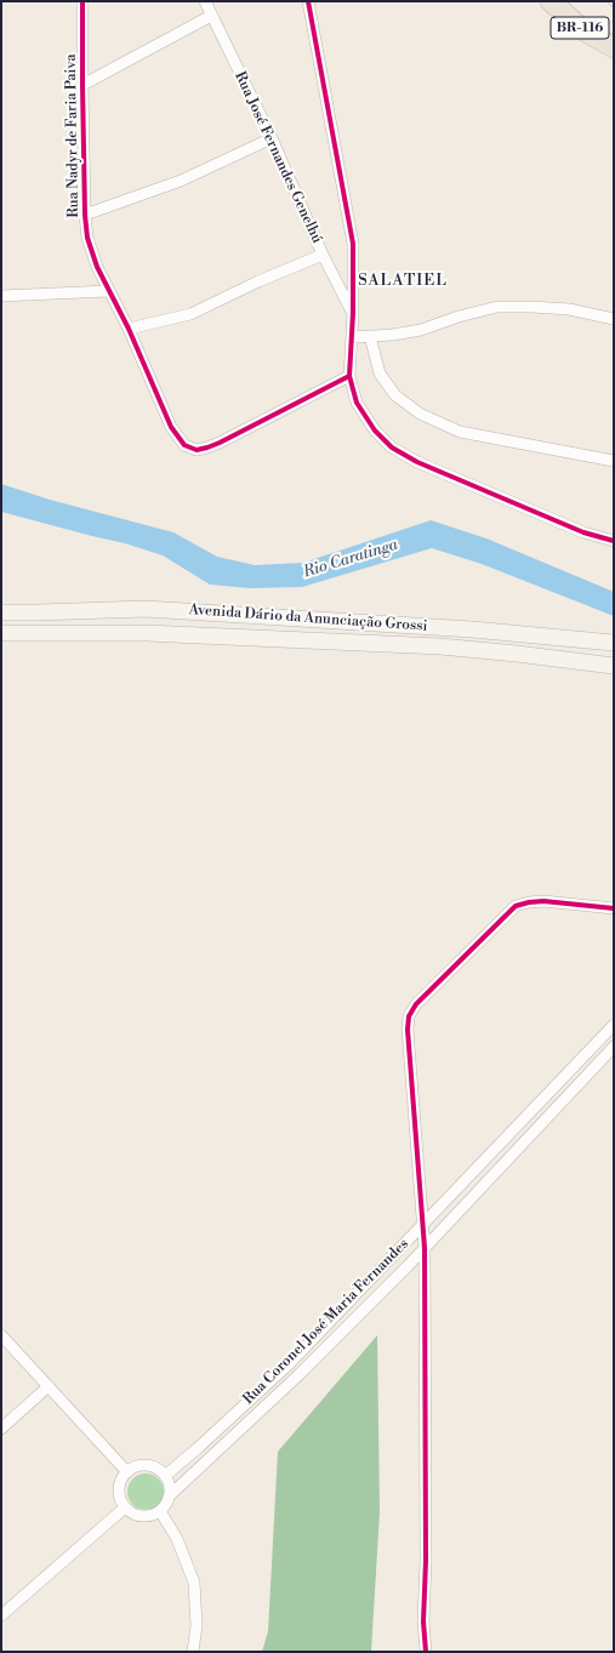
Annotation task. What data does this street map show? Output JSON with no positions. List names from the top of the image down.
{
  "streets": {
    "highway": ["BR-116"],
    "main road": ["Avenida Dário da Anunciação Grossi"],
    "street": ["Rua Nadyr de Faria Paiva", "Rua José Fernandes Genelhú", "Rua Coronel José Maria Fernandes"]
  },
  "districts": ["SALATIEL"],
  "water": ["Rio Caratinga"]
}
